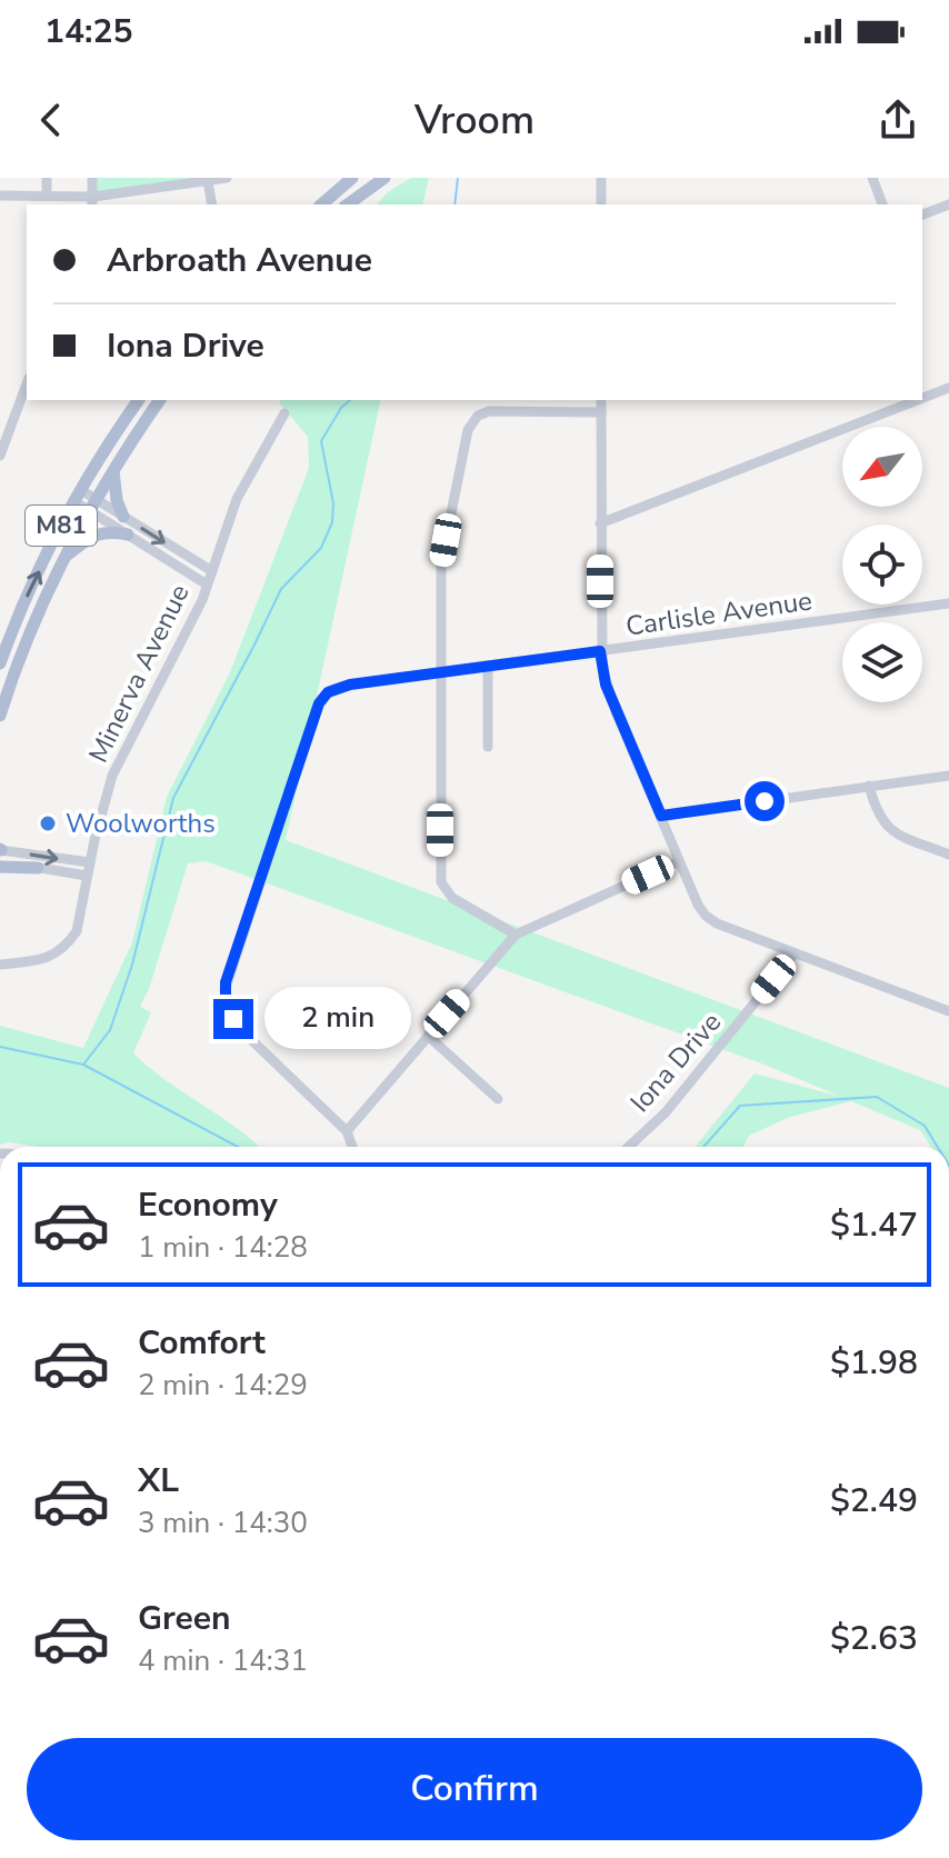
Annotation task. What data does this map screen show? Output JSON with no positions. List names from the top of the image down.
{
  "streets": {
    "main road": ["M81"],
    "street": ["Carlisle Avenue", "Minerva Avenue", "Iona Drive"]
  },
  "places": ["Woolworths"],
  "north": "bottom left",
  "page": {
    "status": "14:25",
    "header": "Vroom",
    "banner": ["Arbroath Avenue", "Iona Drive"],
    "bubble": "2 min",
    "list": [
      {
        "name": "Economy",
        "note": "1 min · 14:28",
        "value": "$1.47"
      },
      {
        "name": "Comfort",
        "note": "2 min · 14:29",
        "value": "$1.98"
      },
      {
        "name": "XL",
        "note": "3 min · 14:30",
        "value": "$2.49"
      },
      {
        "name": "Green",
        "note": "4 min · 14:31",
        "value": "$2.63"
      }
    ],
    "buttons": "Confirm"
  }
}
